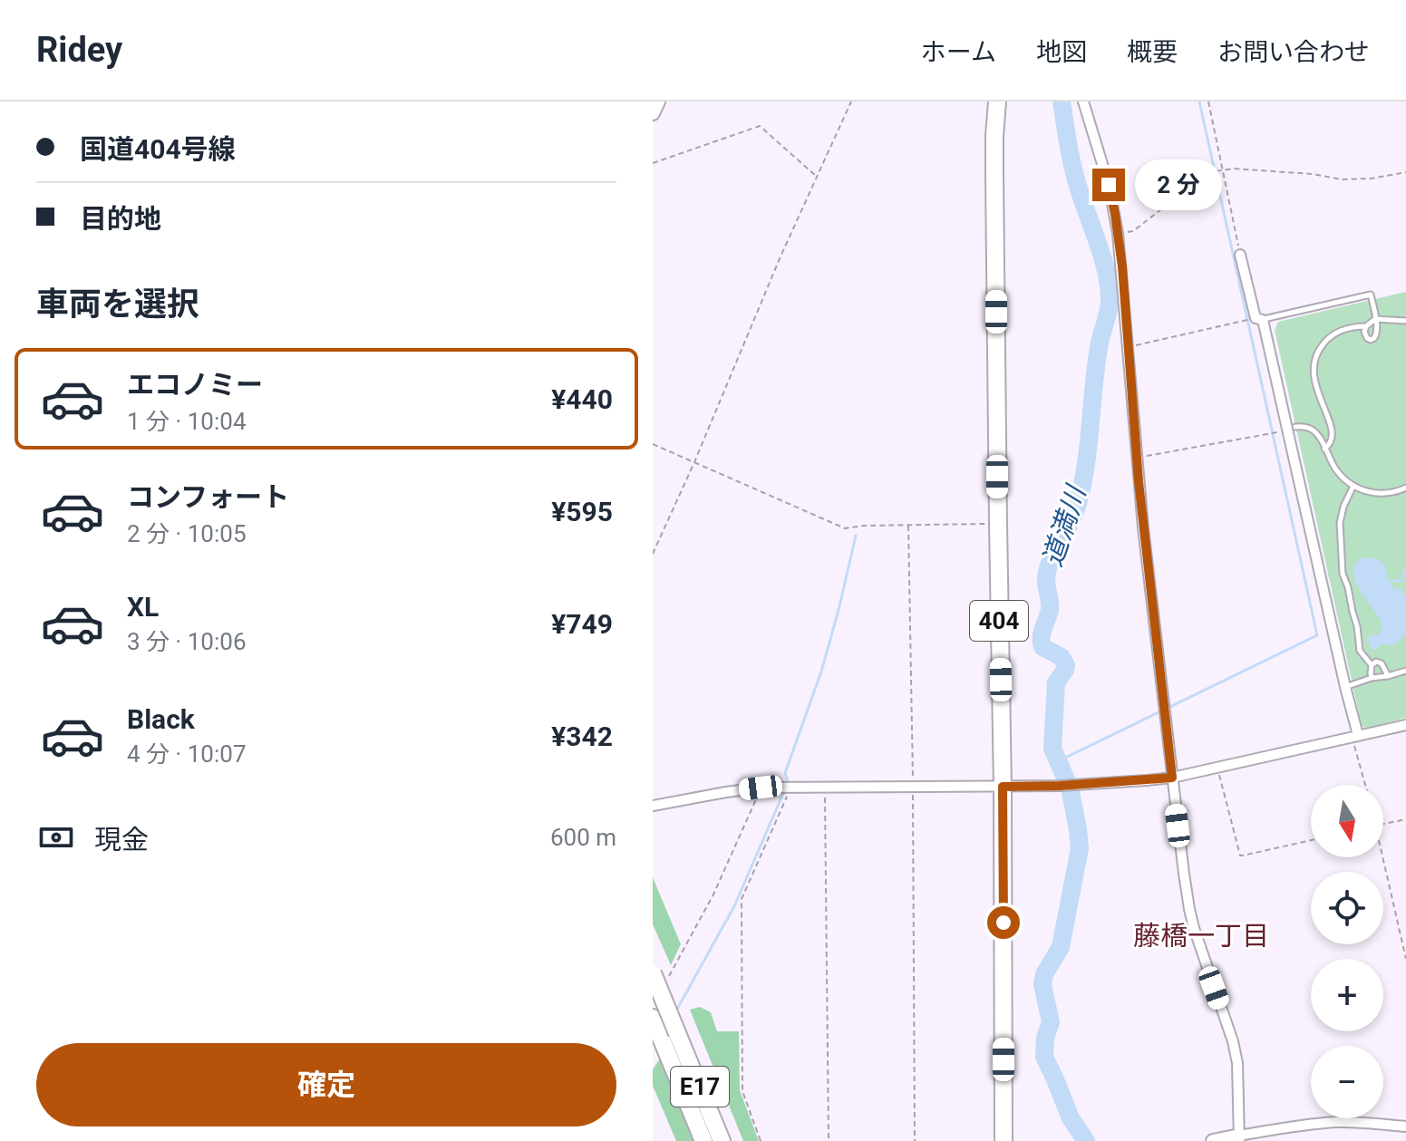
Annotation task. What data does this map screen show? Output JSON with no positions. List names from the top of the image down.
{
  "streets": {
    "highway": ["404", "E17"]
  },
  "districts": ["藤橋一丁目"],
  "water": ["道満川"],
  "north": "bottom",
  "page": {
    "header": "Ridey",
    "nav": [
      "ホーム",
      "地図",
      "概要",
      "お問い合わせ"
    ],
    "banner": ["国道404号線", "目的地"],
    "bubble": "2 分",
    "heading": "車両を選択",
    "list": [
      {
        "name": "エコノミー",
        "note": "1 分 · 10:04",
        "value": "¥440"
      },
      {
        "name": "コンフォート",
        "note": "2 分 · 10:05",
        "value": "¥595"
      },
      {
        "name": "XL",
        "note": "3 分 · 10:06",
        "value": "¥749"
      },
      {
        "name": "Black",
        "note": "4 分 · 10:07",
        "value": "¥342"
      }
    ],
    "map_buttons": ["+", "−"],
    "pay": ["現金", "600 m"],
    "buttons": "確定"
  }
}
